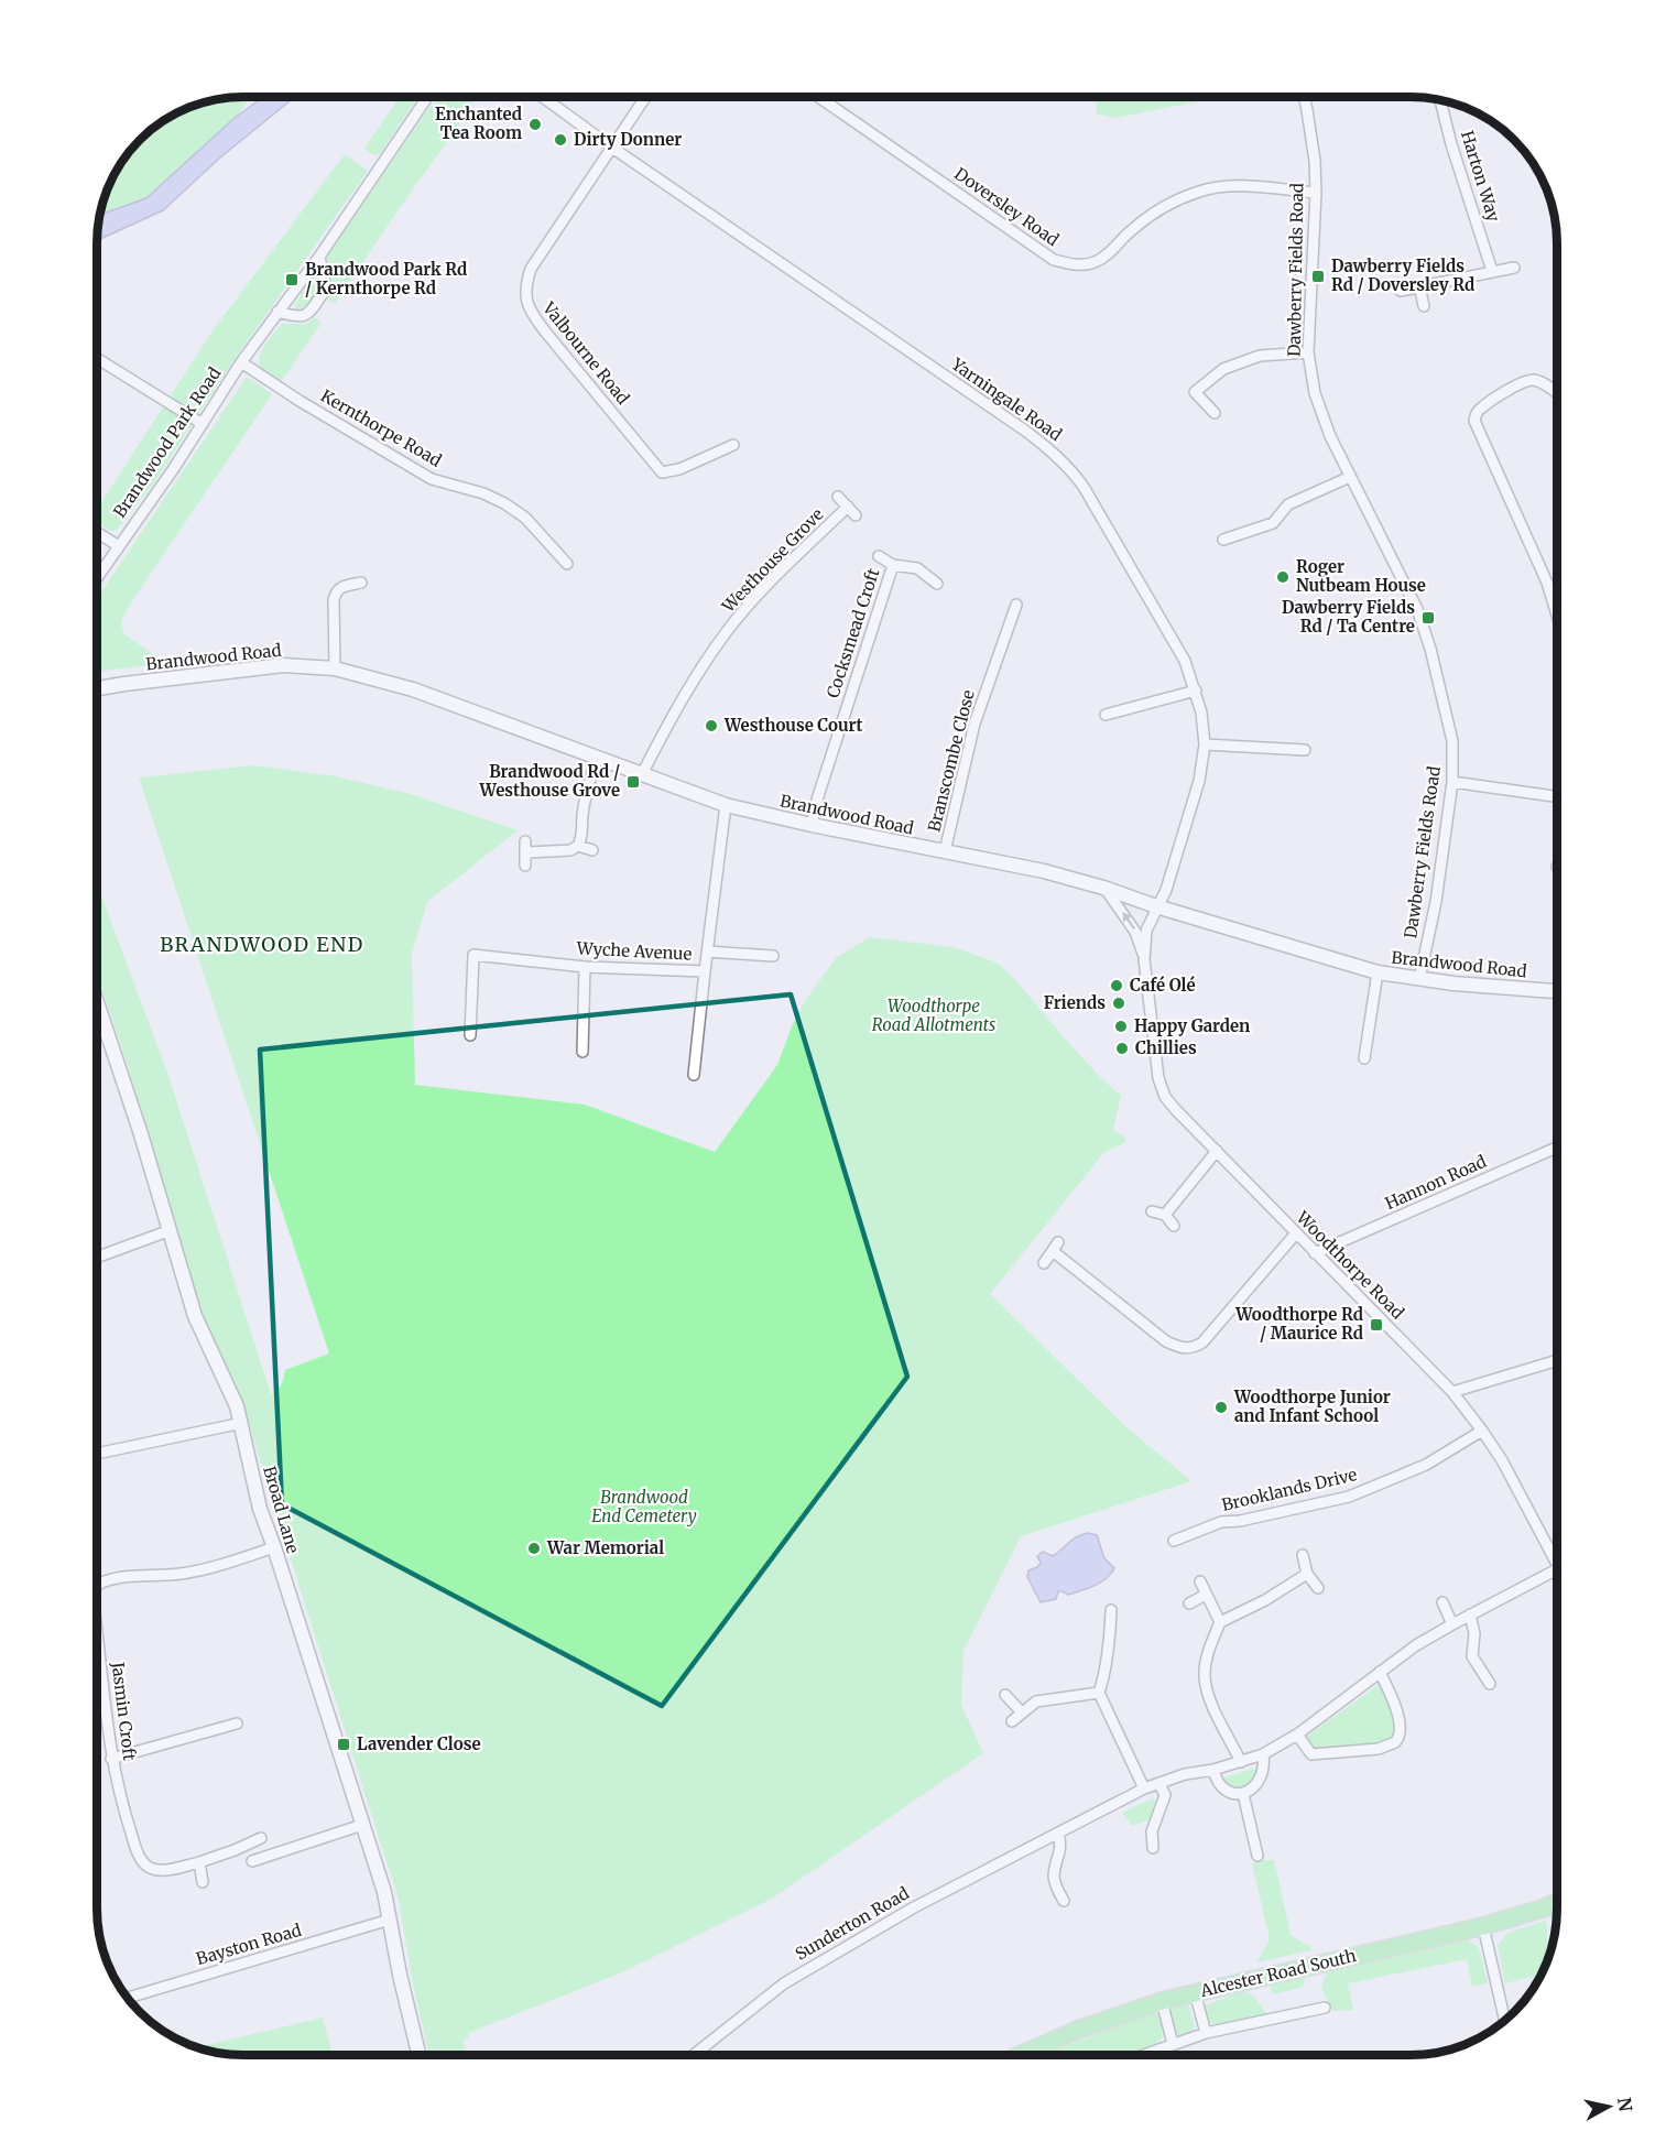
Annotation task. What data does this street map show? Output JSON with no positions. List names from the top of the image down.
{
  "streets": {
    "highway": ["Alcester Road South"],
    "street": [
      "Harton Way",
      "Doversley Road",
      "Dawberry Fields Road",
      "Valbourne Road",
      "Yarningale Road",
      "Kernthorpe Road",
      "Brandwood Park Road",
      "Westhouse Grove",
      "Cocksmead Croft",
      "Brandwood Road",
      "Branscombe Close",
      "Wyche Avenue",
      "Hannon Road",
      "Woodthorpe Road",
      "Brooklands Drive",
      "Broad Lane",
      "Jasmin Croft",
      "Sunderton Road",
      "Bayston Road"
    ]
  },
  "crossings": [
    ["Doversley Road", "Dawberry Fields Road"],
    ["Dawberry Fields Road", "Brandwood Road"],
    ["Valbourne Road", "Yarningale Road"],
    ["Yarningale Road", "Brandwood Road"],
    ["Yarningale Road", "Woodthorpe Road"],
    ["Kernthorpe Road", "Brandwood Park Road"],
    ["Westhouse Grove", "Brandwood Road"],
    ["Cocksmead Croft", "Brandwood Road"],
    ["Brandwood Road", "Branscombe Close"],
    ["Brandwood Road", "Wyche Avenue"],
    ["Brandwood Road", "Woodthorpe Road"],
    ["Hannon Road", "Woodthorpe Road"],
    ["Woodthorpe Road", "Brooklands Drive"],
    ["Broad Lane", "Jasmin Croft"],
    ["Broad Lane", "Bayston Road"]
  ],
  "districts": ["BRANDWOOD END"],
  "parks": ["Woodthorpe Road Allotments", "Brandwood End Cemetery"],
  "places": {
    "other": [
      "Enchanted Tea Room",
      "Dirty Donner",
      "Roger Nutbeam House",
      "Westhouse Court",
      "Café Olé",
      "Friends",
      "Happy Garden",
      "Chillies",
      "Woodthorpe Junior and Infant School",
      "War Memorial"
    ],
    "transit": [
      "Dawberry Fields Rd / Doversley Rd",
      "Brandwood Park Rd / Kernthorpe Rd",
      "Dawberry Fields Rd / Ta Centre",
      "Brandwood Rd / Westhouse Grove",
      "Woodthorpe Rd / Maurice Rd",
      "Lavender Close"
    ]
  },
  "north": "right"
}
